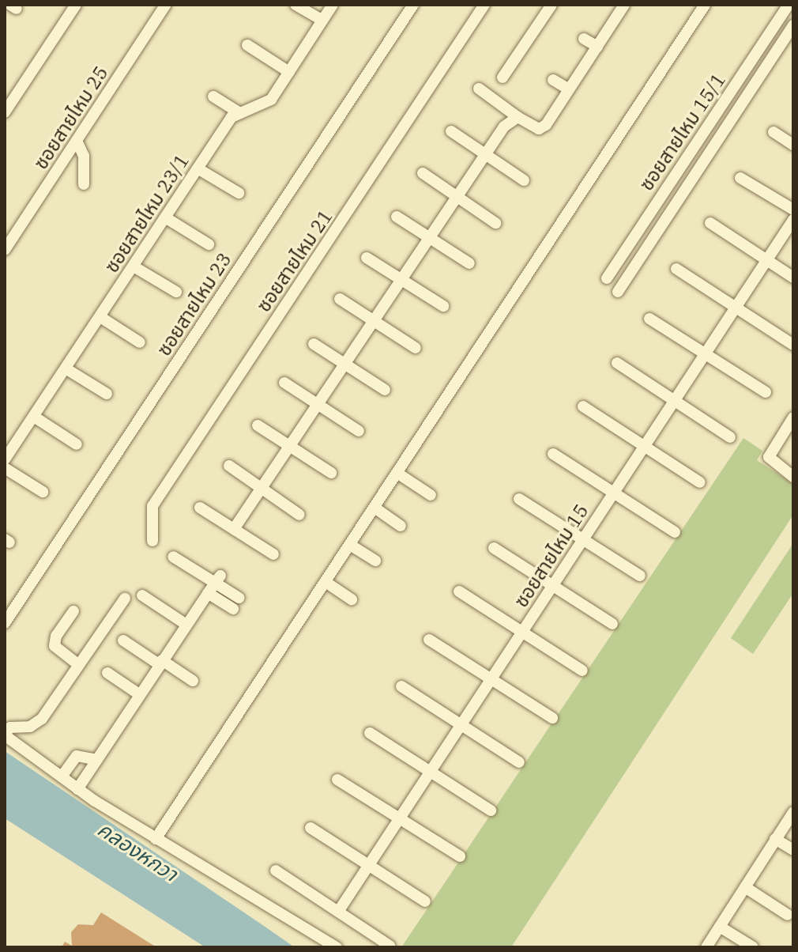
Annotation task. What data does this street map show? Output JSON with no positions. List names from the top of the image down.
{
  "streets": {
    "street": [
      "ซอยสายไหม 25",
      "ซอยสายไหม 15/1",
      "ซอยสายไหม 23/1",
      "ซอยสายไหม 21",
      "ซอยสายไหม 23",
      "ซอยสายไหม 15"
    ]
  },
  "water": ["คลองหกวา"]
}
